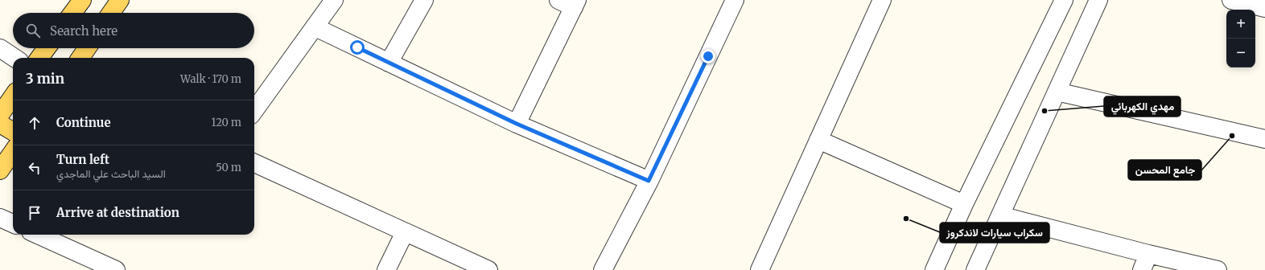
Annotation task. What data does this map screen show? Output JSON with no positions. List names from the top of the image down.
{
  "places": ["مهدي الكهربائي", "جامع المحسن", "سكراب سيارات لاندكروز"],
  "page": {
    "map_buttons": ["+", "−"],
    "search": "Search here",
    "heading": ["3 min", "Walk · 170 m"],
    "list": [
      ["Continue", "120 m"],
      ["Turn left", "السيد الباحث علي الماجدي", "50 m"],
      "Arrive at destination"
    ]
  }
}
